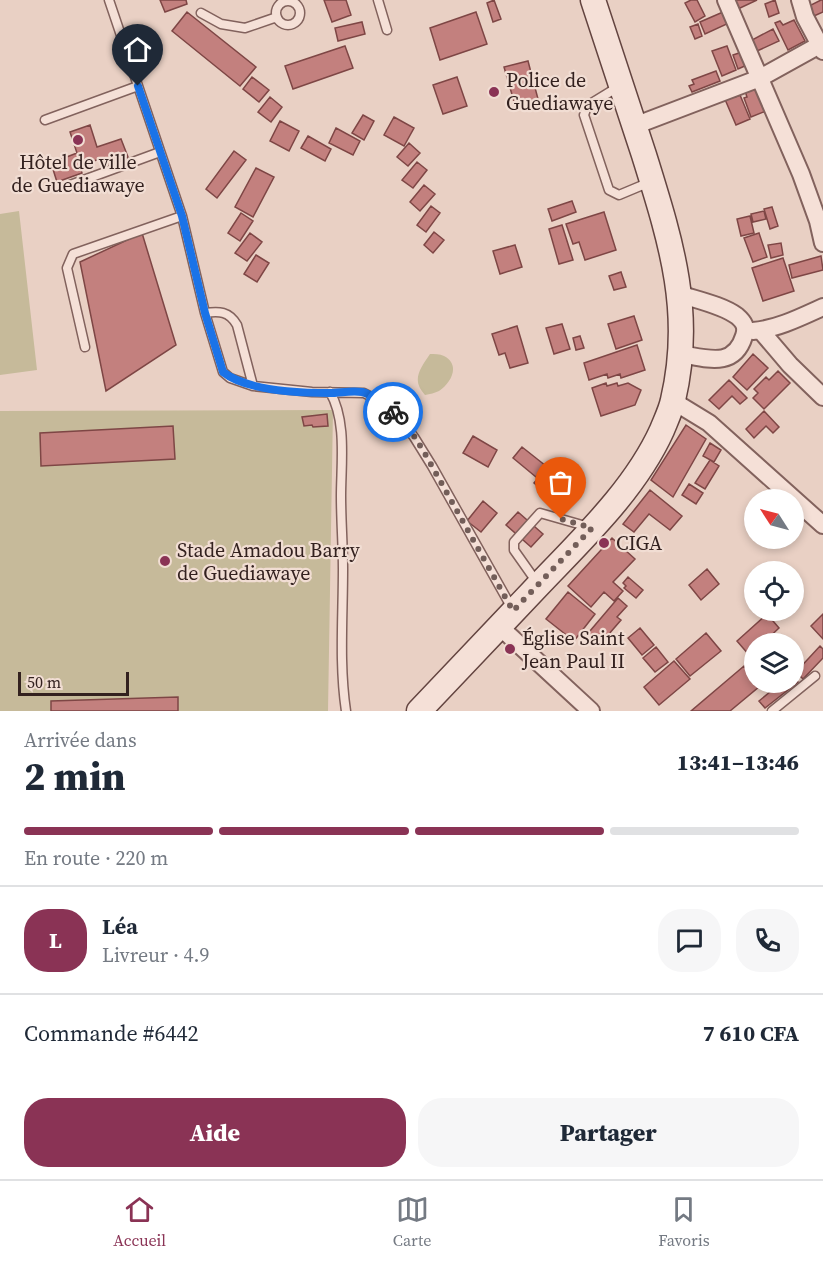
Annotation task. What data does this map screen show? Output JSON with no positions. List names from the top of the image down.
{
  "places": [
    "Police de Guediawaye",
    "Hôtel de ville de Guediawaye",
    "CIGA",
    "Stade Amadou Barry de Guediawaye",
    "Église Saint Jean Paul II"
  ],
  "scale_bar": "50 m",
  "north": "top left",
  "page": {
    "scale": "50 m",
    "heading": ["2 min", "Arrivée dans", "13:41–13:46"],
    "panel": [
      "Léa",
      "Livreur · 4.9",
      "Commande #6442",
      "7 610 CFA"
    ],
    "bar": "En route · 220 m",
    "round": "L",
    "buttons": ["Aide", "Partager"],
    "tabs": ["Accueil", "Carte", "Favoris"]
  }
}
